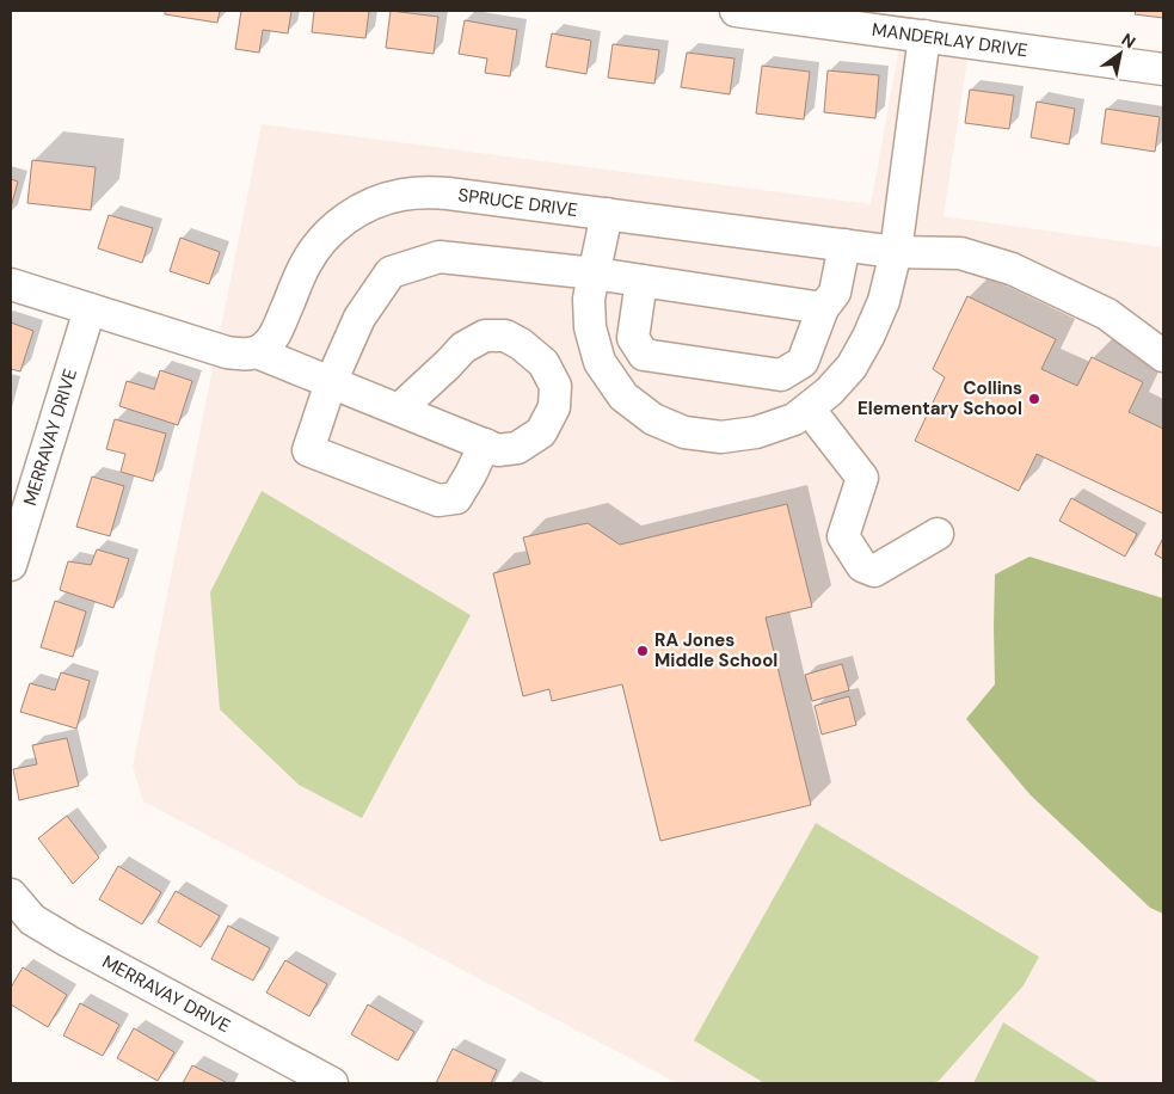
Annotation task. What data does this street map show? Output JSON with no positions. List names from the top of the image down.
{
  "streets": {
    "street": ["MANDERLAY DRIVE", "SPRUCE DRIVE", "MERRAVAY DRIVE"]
  },
  "places": ["Collins Elementary School", "RA Jones Middle School"],
  "north": "top right"
}
